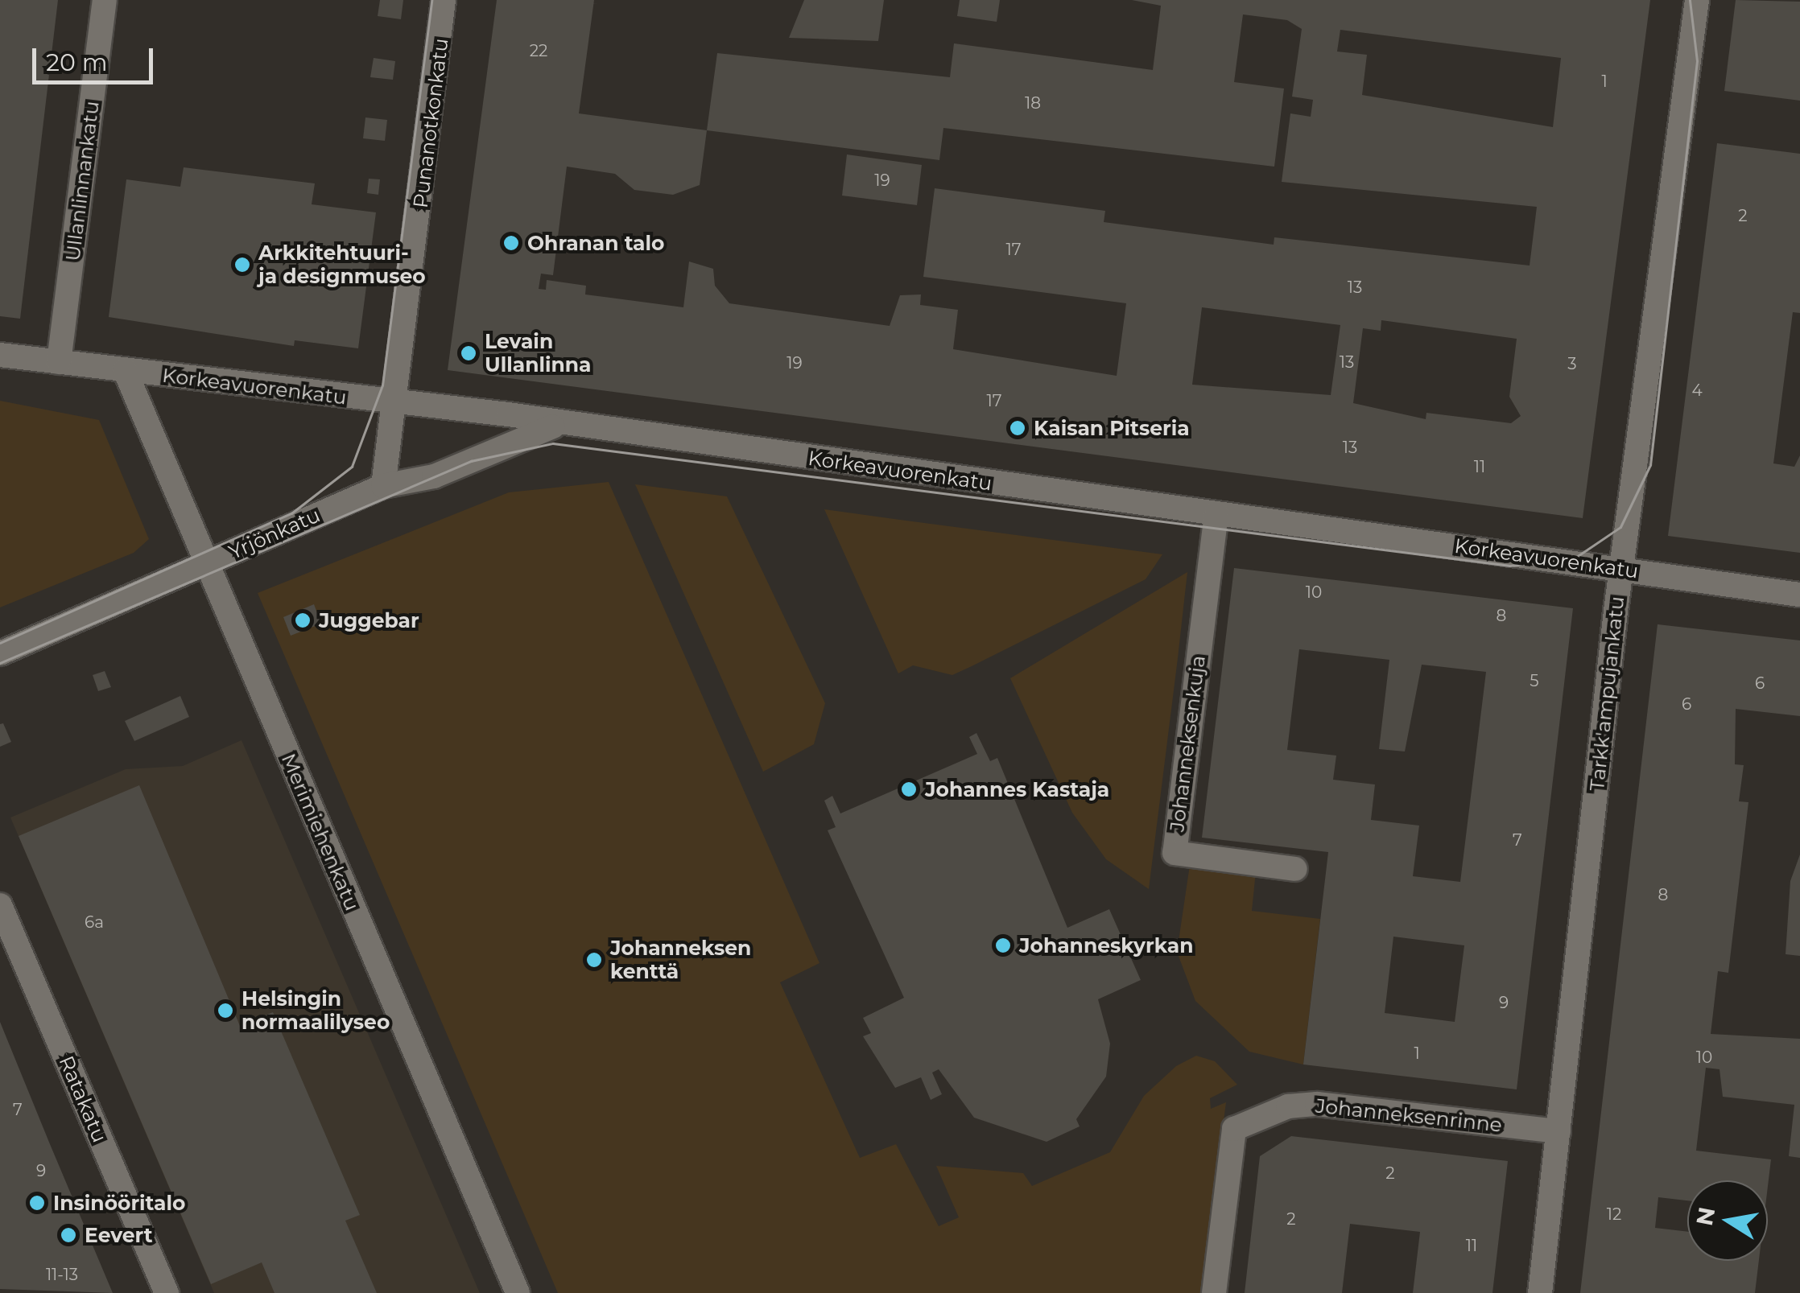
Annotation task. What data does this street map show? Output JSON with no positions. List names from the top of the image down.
{
  "streets": {
    "street": [
      "Punanotkonkatu",
      "Ullanlinnankatu",
      "Korkeavuorenkatu",
      "Yrjönkatu",
      "Tarkk'ampujankatu",
      "Johanneksenkuja",
      "Merimiehenkatu",
      "Ratakatu",
      "Johanneksenrinne"
    ]
  },
  "crossings": [
    ["Punanotkonkatu", "Korkeavuorenkatu"],
    ["Punanotkonkatu", "Yrjönkatu"],
    ["Ullanlinnankatu", "Korkeavuorenkatu"],
    ["Korkeavuorenkatu", "Yrjönkatu"],
    ["Korkeavuorenkatu", "Tarkk'ampujankatu"],
    ["Korkeavuorenkatu", "Johanneksenkuja"],
    ["Korkeavuorenkatu", "Merimiehenkatu"],
    ["Yrjönkatu", "Merimiehenkatu"],
    ["Tarkk'ampujankatu", "Johanneksenrinne"]
  ],
  "places": [
    "Ohranan talo",
    "Arkkitehtuuri- ja designmuseo",
    "Levain Ullanlinna",
    "Kaisan Pitseria",
    "Juggebar",
    "Johannes Kastaja",
    "Johanneskyrkan",
    "Johanneksen kenttä",
    "Helsingin normaalilyseo",
    "Insinööritalo",
    "Eevert"
  ],
  "house_numbers": [
    "22",
    "1",
    "18",
    "19",
    "2",
    "17",
    "13",
    "13",
    "19",
    "3",
    "4",
    "17",
    "13",
    "11",
    "10",
    "8",
    "5",
    "6",
    "6",
    "7",
    "8",
    "6a",
    "9",
    "1",
    "10",
    "7",
    "9",
    "2",
    "12",
    "2",
    "11",
    "11-13"
  ],
  "scale_bar": "20 m",
  "north": "left"
}
